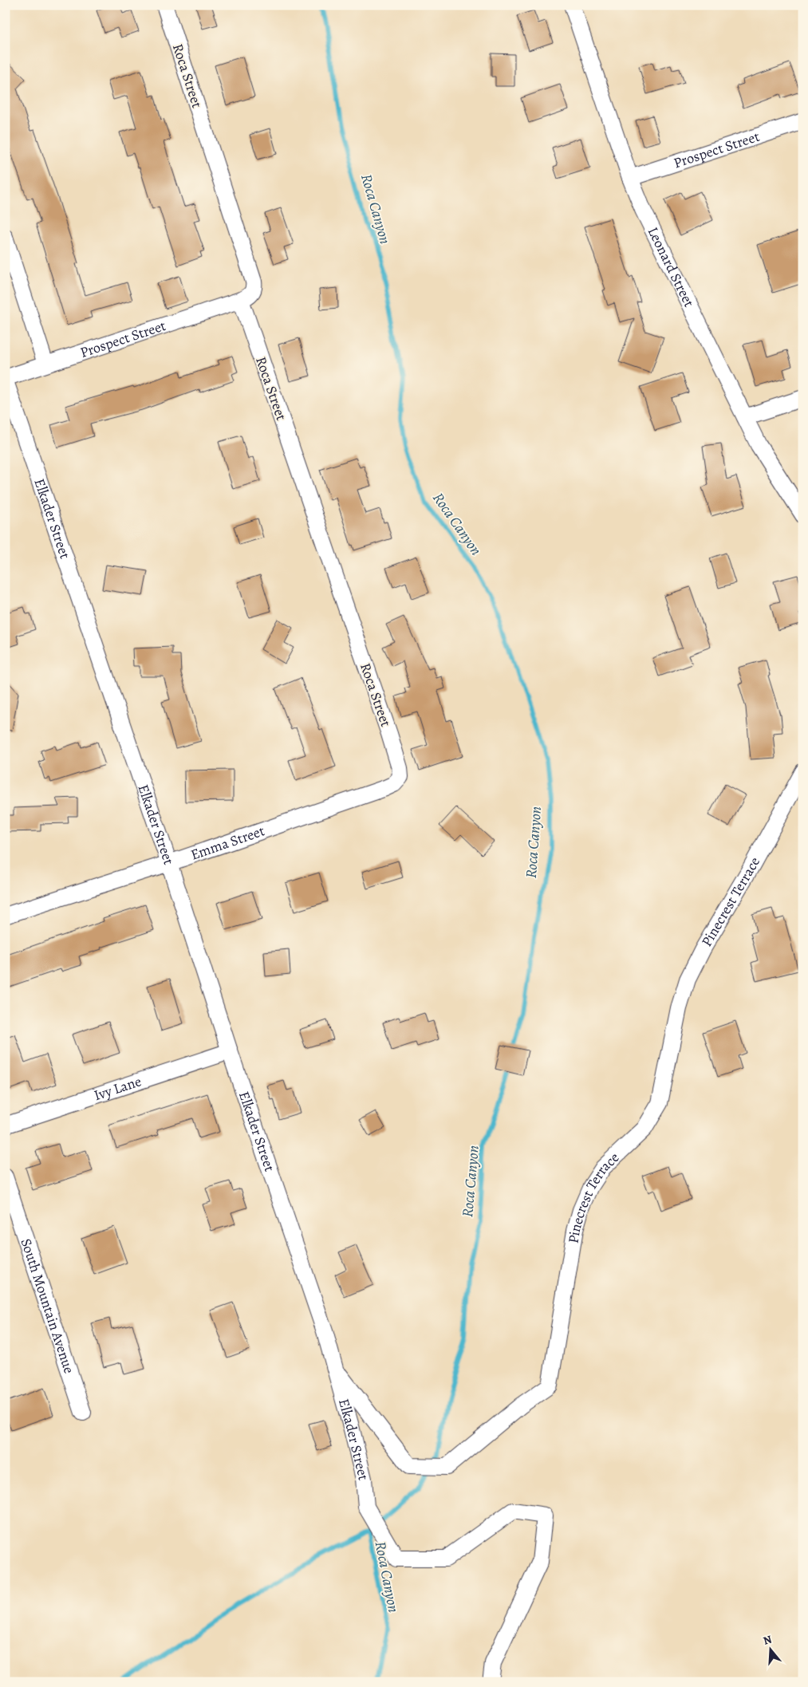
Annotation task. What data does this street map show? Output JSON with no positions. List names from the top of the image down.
{
  "streets": {
    "street": [
      "Roca Street",
      "Prospect Street",
      "Leonard Street",
      "Elkader Street",
      "Emma Street",
      "Pinecrest Terrace",
      "Ivy Lane",
      "South Mountain Avenue"
    ]
  },
  "crossings": [
    ["Roca Street", "Prospect Street"],
    ["Roca Street", "Emma Street"],
    ["Prospect Street", "Leonard Street"],
    ["Prospect Street", "Elkader Street"],
    ["Elkader Street", "Emma Street"],
    ["Elkader Street", "Pinecrest Terrace"],
    ["Elkader Street", "Ivy Lane"]
  ],
  "water": ["Roca Canyon"],
  "north": "top"
}
